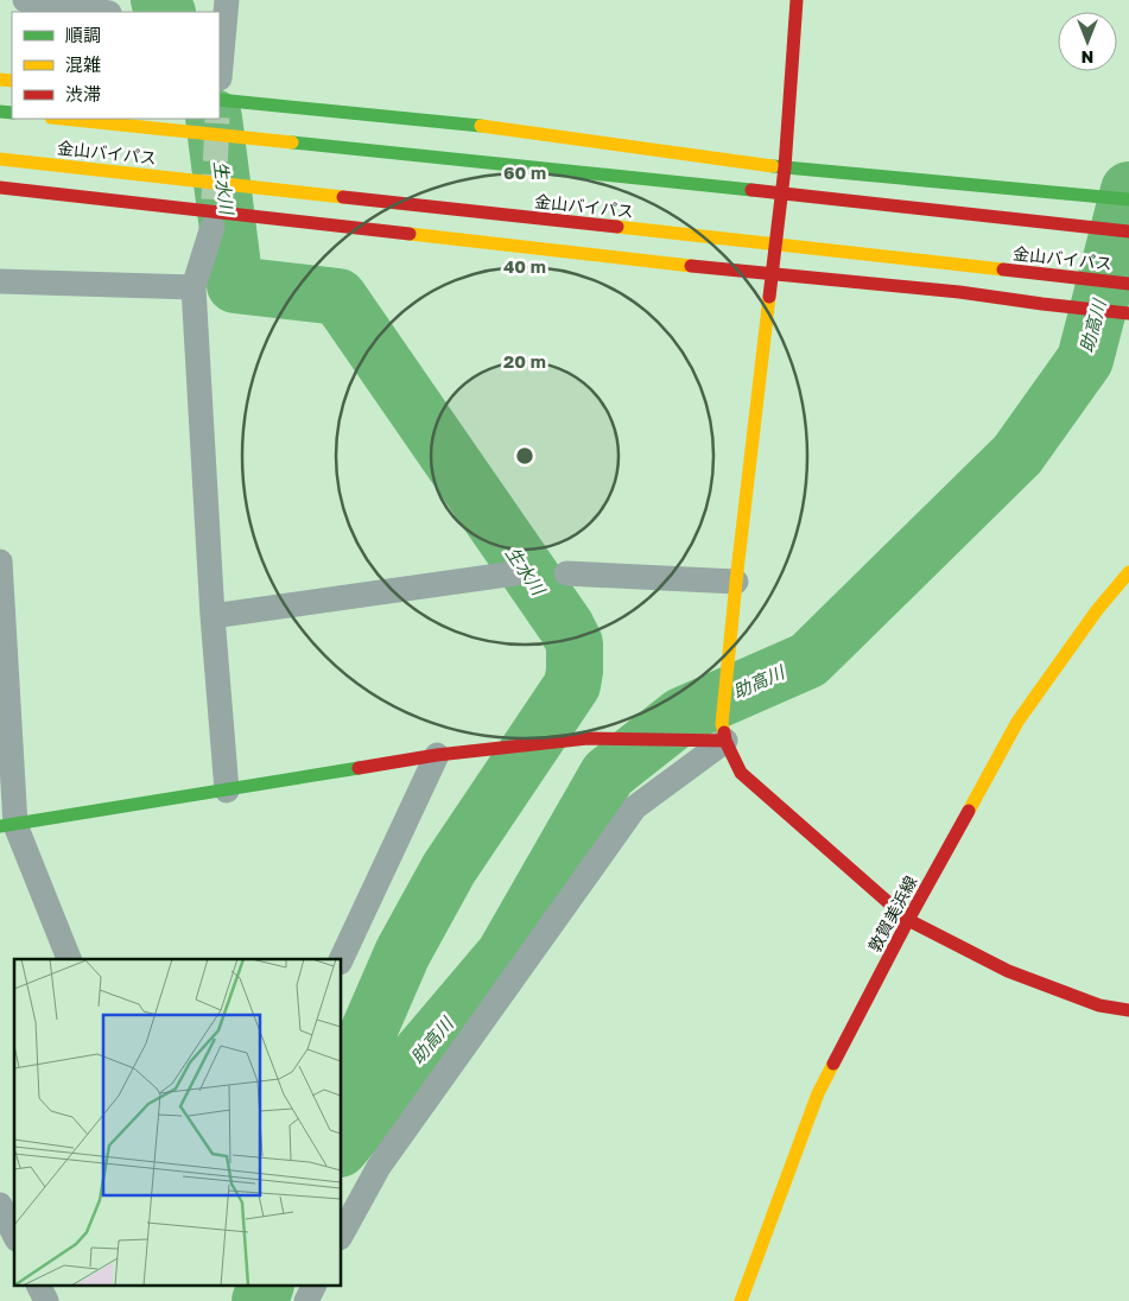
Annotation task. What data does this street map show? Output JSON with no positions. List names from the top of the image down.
{
  "streets": {
    "main road": ["金山バイパス", "敦賀美浜線"]
  },
  "water": ["生水川", "助高川"],
  "legend": ["順調", "混雑", "渋滞"],
  "north": "bottom",
  "rings": ["60 m", "40 m", "20 m"]
}
